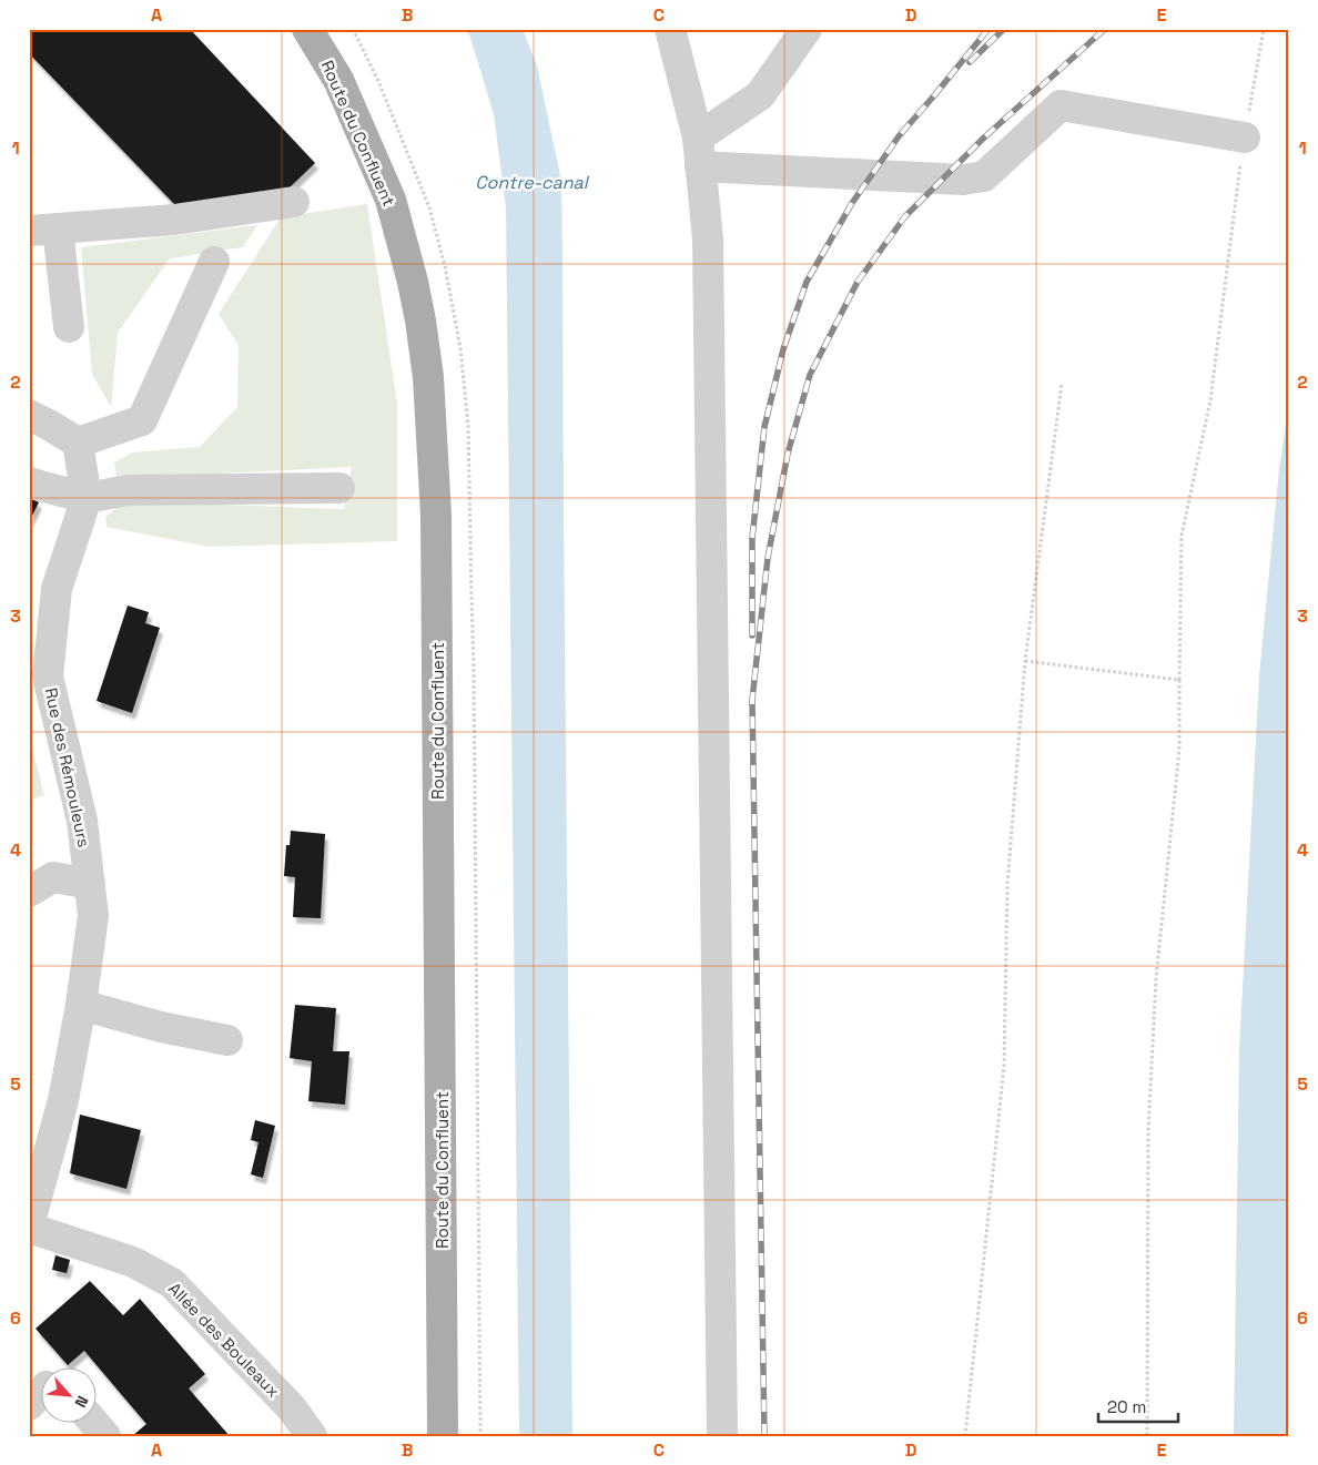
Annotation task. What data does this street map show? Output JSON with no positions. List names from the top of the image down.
{
  "streets": {
    "main road": ["Route du Confluent"],
    "street": ["Rue des Rémouleurs", "Allée des Bouleaux"]
  },
  "crossings": [
    ["Rue des Rémouleurs", "Allée des Bouleaux"]
  ],
  "water": ["Contre-canal"],
  "scale_bar": "20 m",
  "north": "bottom right",
  "grid": {
    "columns": [
      "A",
      "B",
      "C",
      "D",
      "E"
    ],
    "rows": [
      "1",
      "2",
      "3",
      "4",
      "5",
      "6"
    ]
  }
}
